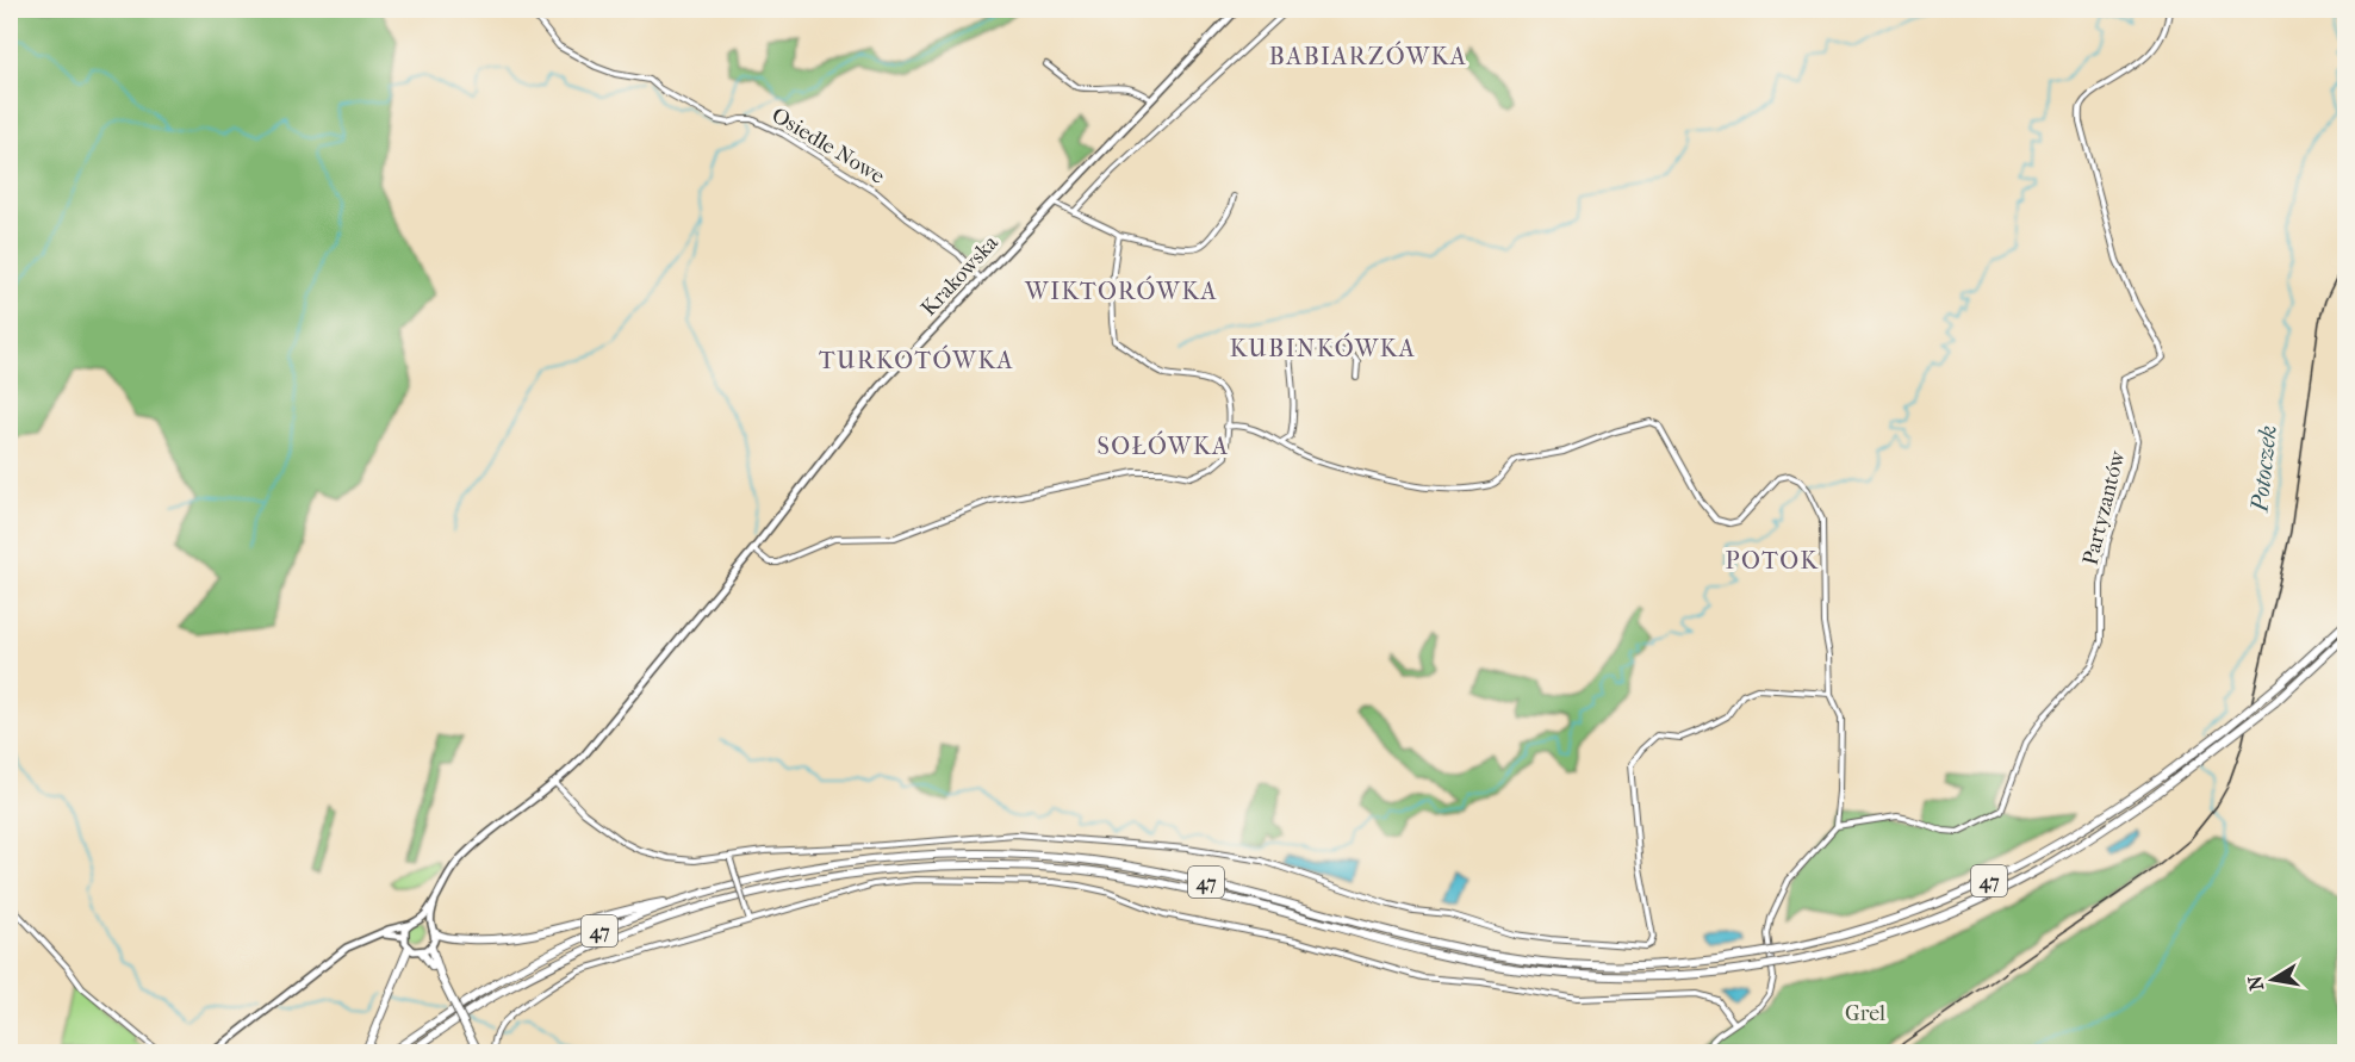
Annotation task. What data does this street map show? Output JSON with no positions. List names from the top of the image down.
{
  "streets": {
    "main road": ["Krakowska", "47"],
    "street": ["Osiedle Nowe", "Partyzantów"]
  },
  "crossings": [
    ["Osiedle Nowe", "Krakowska"]
  ],
  "districts": [
    "BABIARZÓWKA",
    "WIKTORÓWKA",
    "KUBINKÓWKA",
    "TURKOTÓWKA",
    "SOŁÓWKA",
    "POTOK"
  ],
  "water": ["Potoczek"],
  "parks": ["Grel"],
  "north": "left"
}
